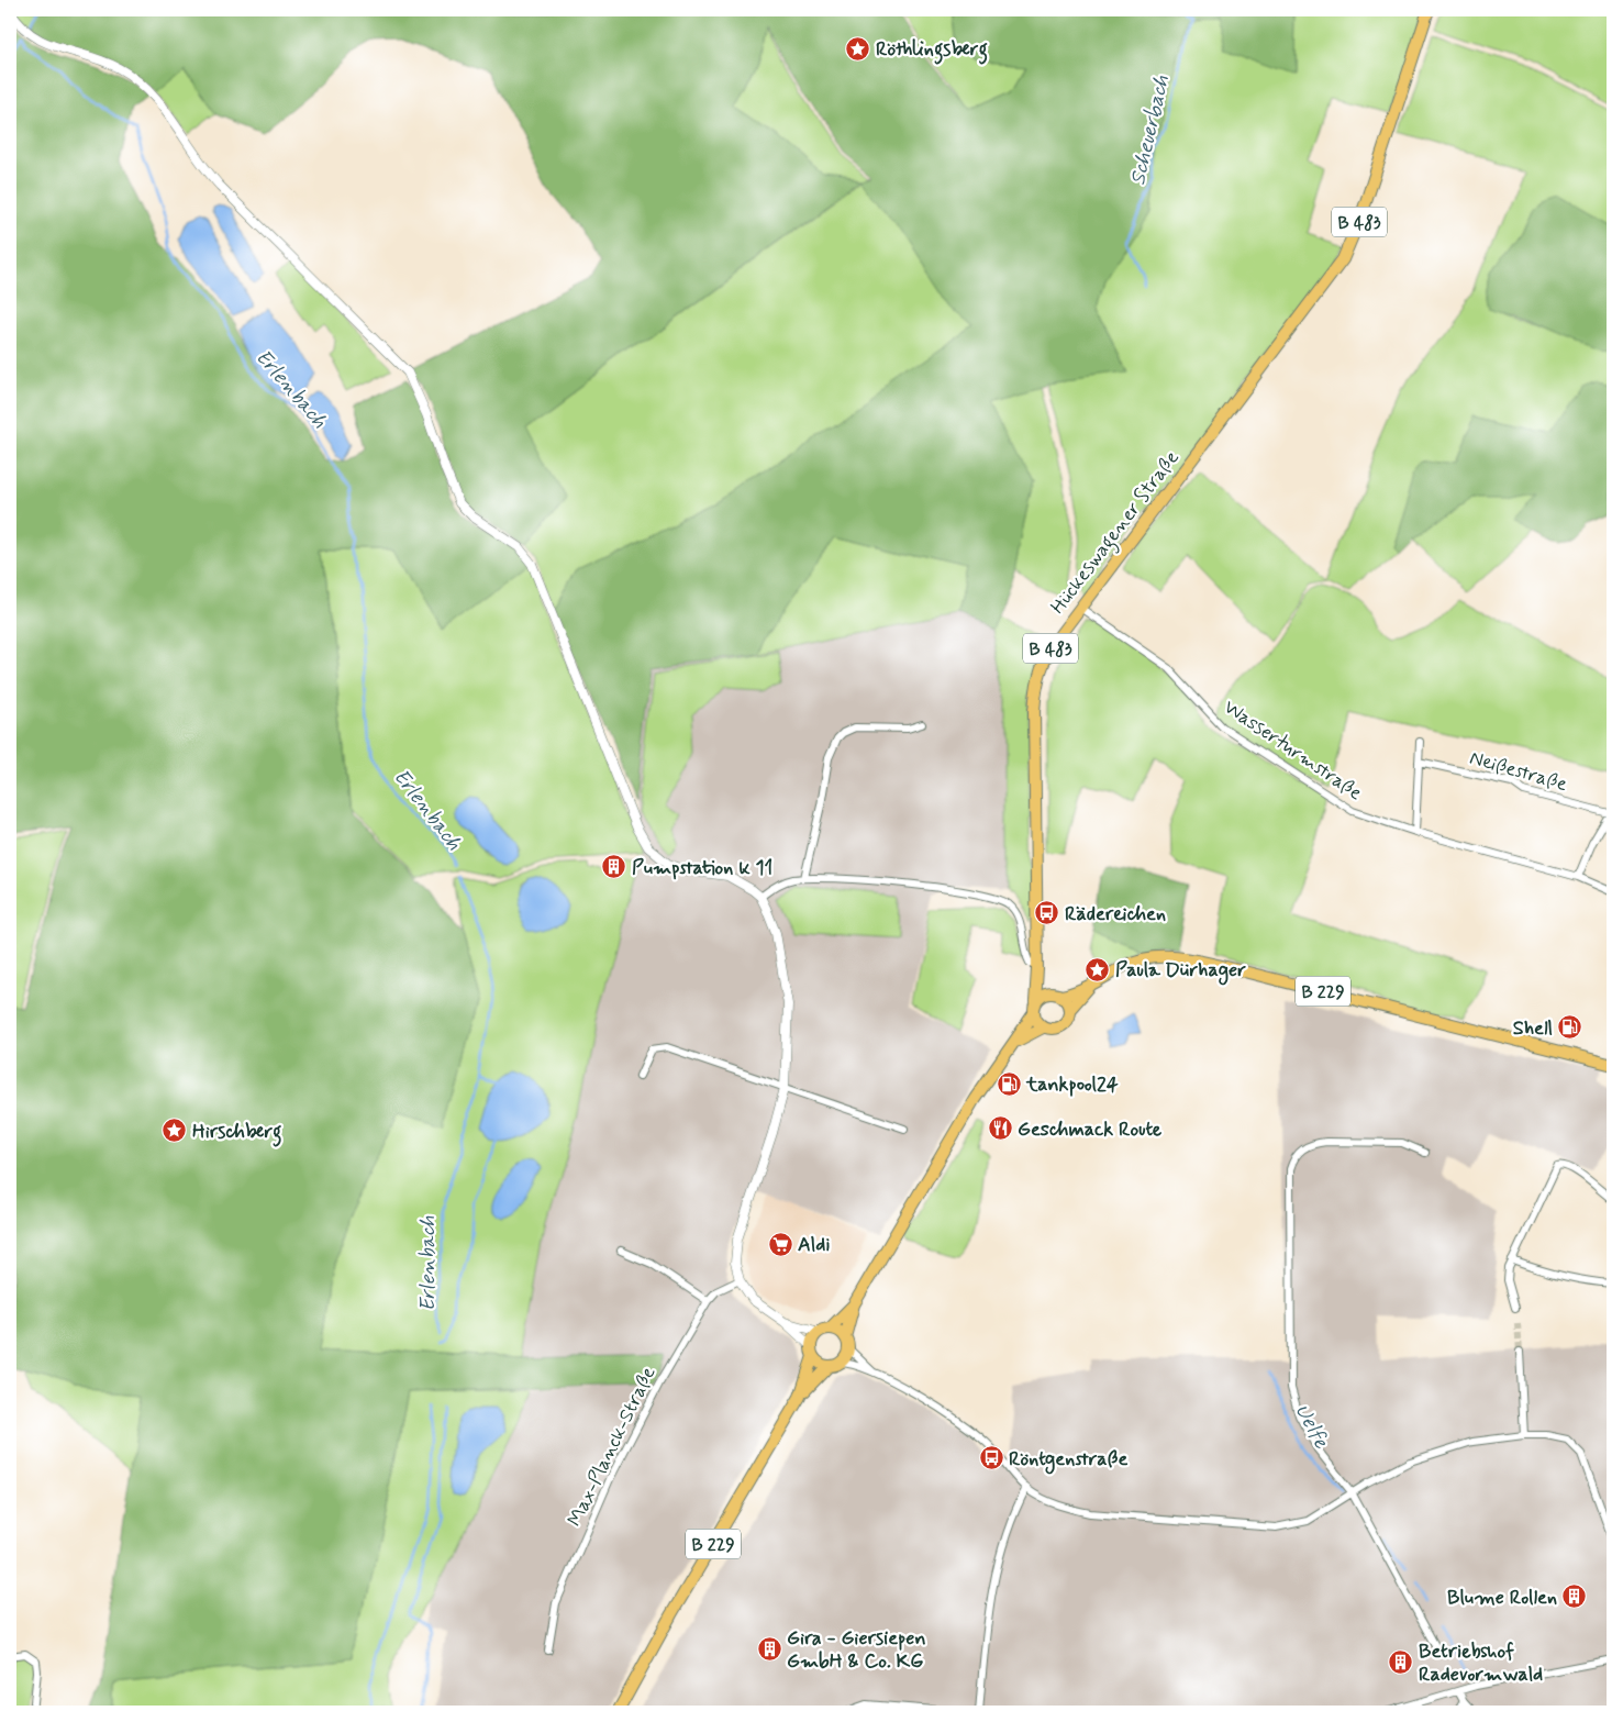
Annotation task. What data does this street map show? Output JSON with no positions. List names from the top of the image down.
{
  "streets": {
    "main road": ["B 483", "Hückeswagener Straße", "B 229"],
    "street": ["Wasserturmstraße", "Neißestraße", "Max-Planck-Straße"]
  },
  "crossings": [
    ["Hückeswagener Straße", "Wasserturmstraße"],
    ["Hückeswagener Straße", "B 229"],
    ["Wasserturmstraße", "Neißestraße"]
  ],
  "water": ["Scheuerbach", "Erlenbach", "Uelfe"],
  "places": {
    "place": ["Röthlingsberg", "Paula Dürhager", "Hirschberg"],
    "building": [
      "Pumpstation k 11",
      "Blume Rollen",
      "Gira - Giersiepen GmbH & Co. KG",
      "Betriebshof Radevormwald"
    ],
    "bus stop": ["Rädereichen", "Röntgenstraße"],
    "fuel station": ["Shell", "tankpool24"],
    "restaurant": ["Geschmack Route"],
    "supermarket": ["Aldi"]
  }
}
